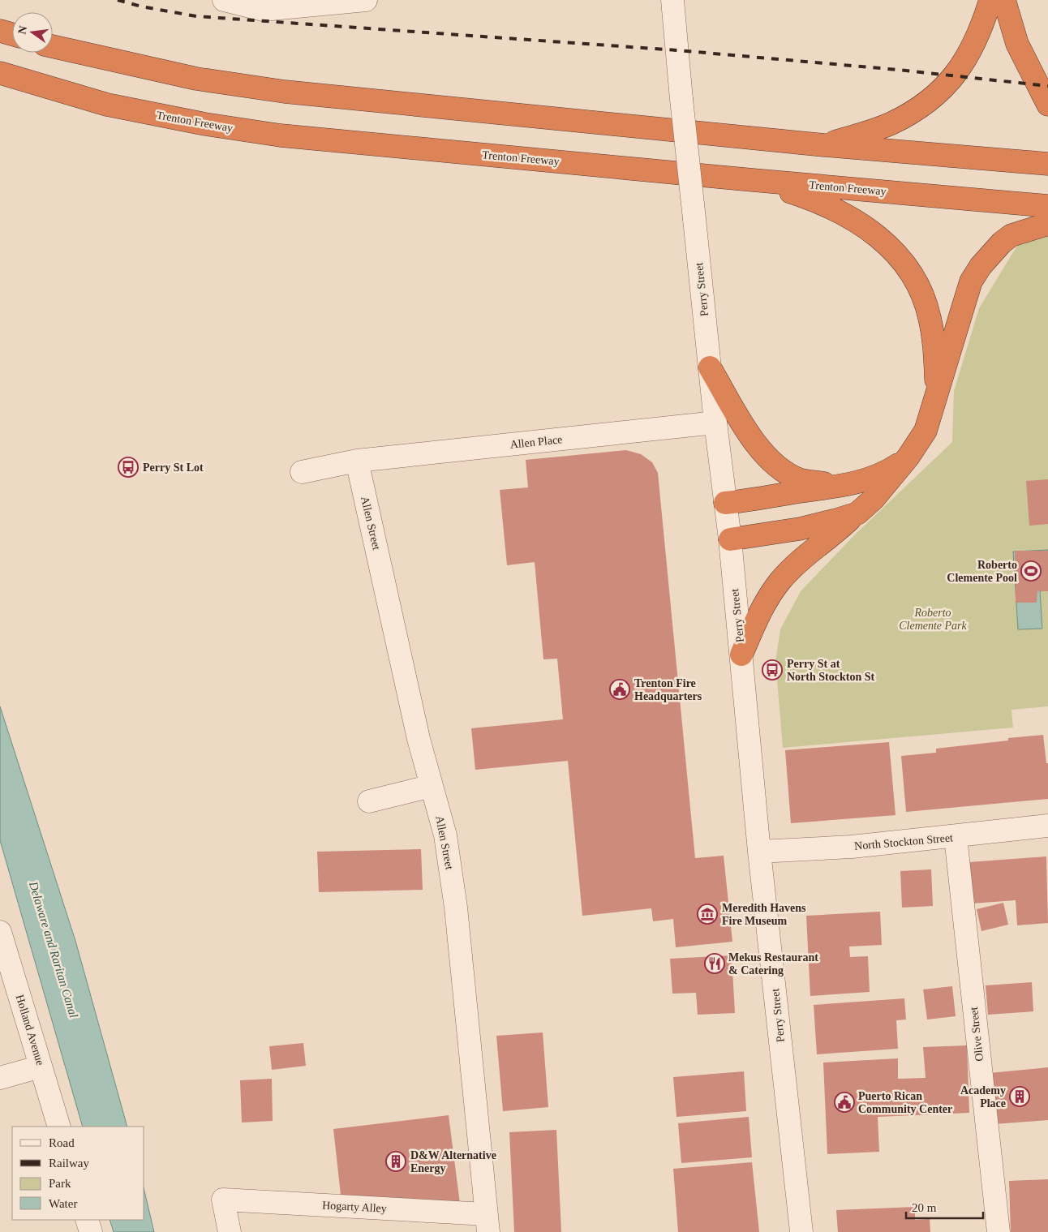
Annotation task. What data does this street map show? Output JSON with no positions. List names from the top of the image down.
{
  "streets": {
    "highway": ["Trenton Freeway"],
    "street": [
      "Perry Street",
      "Allen Place",
      "Allen Street",
      "North Stockton Street",
      "Holland Avenue",
      "Olive Street",
      "Hogarty Alley"
    ]
  },
  "crossings": [
    ["Perry Street", "Allen Place"],
    ["Perry Street", "North Stockton Street"],
    ["Allen Place", "Allen Street"],
    ["Allen Street", "Hogarty Alley"],
    ["North Stockton Street", "Olive Street"]
  ],
  "water": ["Delaware and Raritan Canal"],
  "parks": ["Roberto Clemente Park"],
  "places": {
    "bus stop": ["Perry St Lot", "Perry St at North Stockton St"],
    "sports": ["Roberto Clemente Pool"],
    "public building": ["Trenton Fire Headquarters", "Puerto Rican Community Center"],
    "museum": ["Meredith Havens Fire Museum"],
    "restaurant": ["Mekus Restaurant & Catering"],
    "building": ["Academy Place", "D&W Alternative Energy"]
  },
  "legend": [
    "Road",
    "Railway",
    "Park",
    "Water"
  ],
  "scale_bar": "20 m",
  "north": "left"
}
